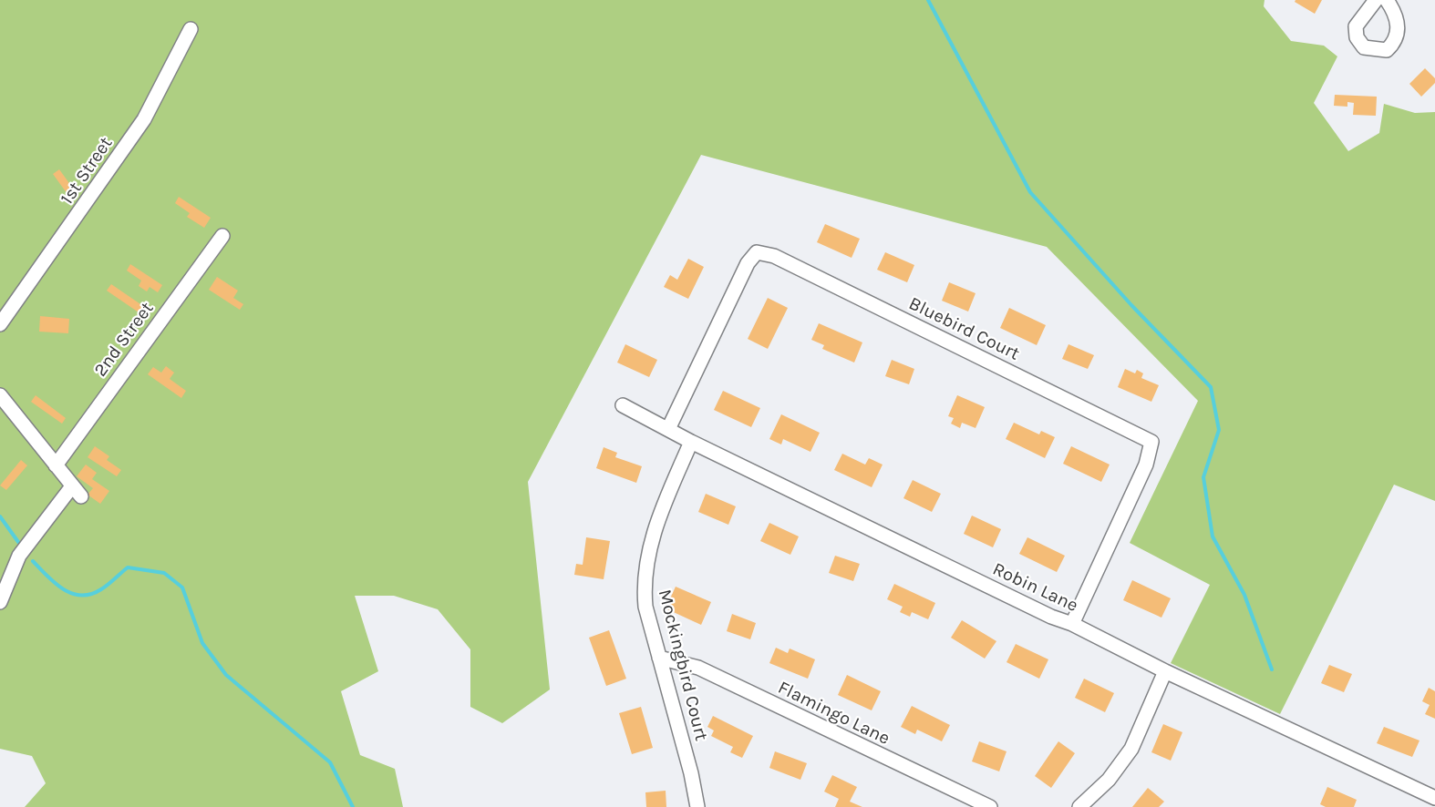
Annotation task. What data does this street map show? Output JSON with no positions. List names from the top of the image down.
{
  "streets": {
    "street": [
      "1st Street",
      "Bluebird Court",
      "2nd Street",
      "Robin Lane",
      "Mockingbird Court",
      "Flamingo Lane"
    ]
  },
  "crossings": [
    ["Bluebird Court", "Robin Lane"],
    ["Robin Lane", "Mockingbird Court"],
    ["Mockingbird Court", "Flamingo Lane"]
  ]
}
